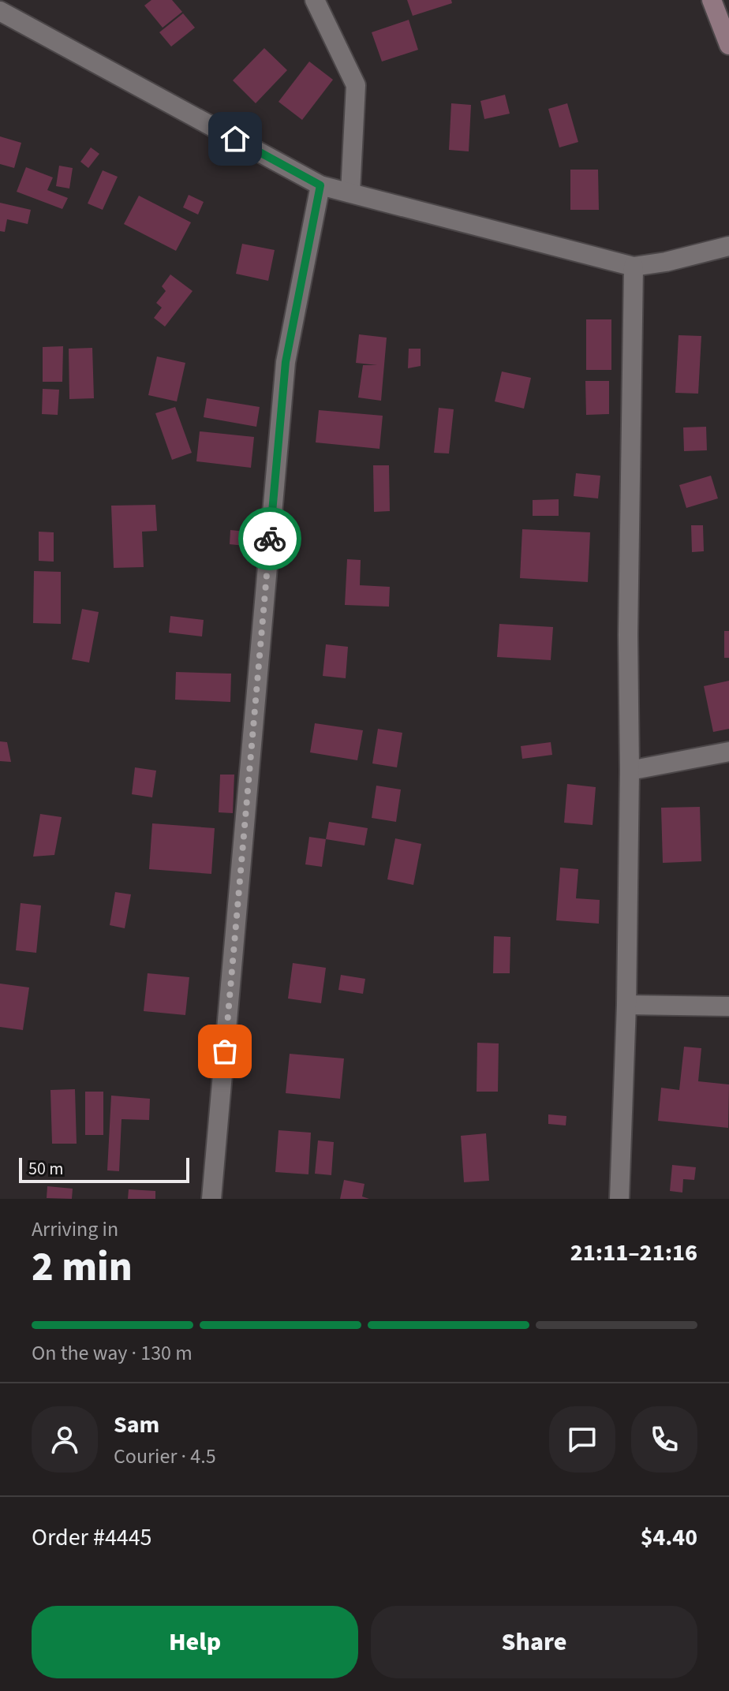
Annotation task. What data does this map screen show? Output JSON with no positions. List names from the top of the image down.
{
  "scale_bar": "50 m",
  "page": {
    "scale": "50 m",
    "heading": ["2 min", "Arriving in", "21:11–21:16"],
    "panel": [
      "Sam",
      "Courier · 4.5",
      "Order #4445",
      "$4.40"
    ],
    "bar": "On the way · 130 m",
    "buttons": ["Help", "Share"]
  }
}
